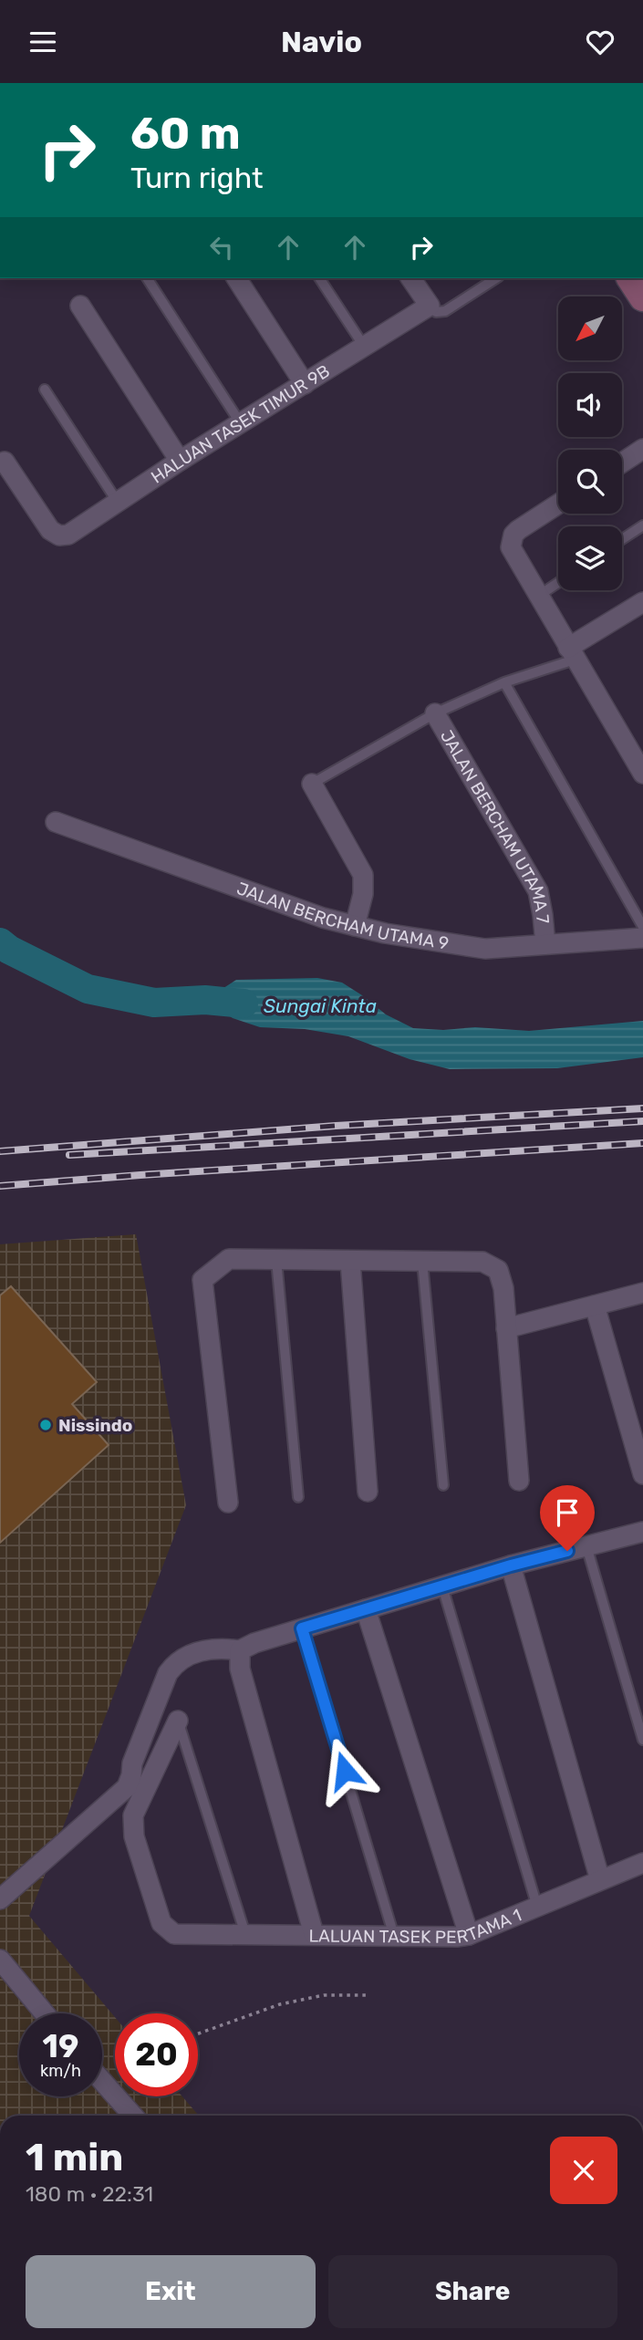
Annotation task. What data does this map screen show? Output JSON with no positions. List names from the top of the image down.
{
  "streets": {
    "street": [
      "HALUAN TASEK TIMUR 9B",
      "JALAN BERCHAM UTAMA 7",
      "JALAN BERCHAM UTAMA 9",
      "LALUAN TASEK PERTAMA 1"
    ]
  },
  "crossings": [
    ["JALAN BERCHAM UTAMA 7", "JALAN BERCHAM UTAMA 9"]
  ],
  "water": ["Sungai Kinta"],
  "places": ["Nissindo"],
  "north": "bottom left",
  "page": {
    "header": "Navio",
    "turn": ["60 m", "Turn right"],
    "speed": "19 km/h",
    "limit": "20",
    "heading": ["1 min", "180 m · 22:31"],
    "buttons": ["Exit", "Share"]
  }
}
